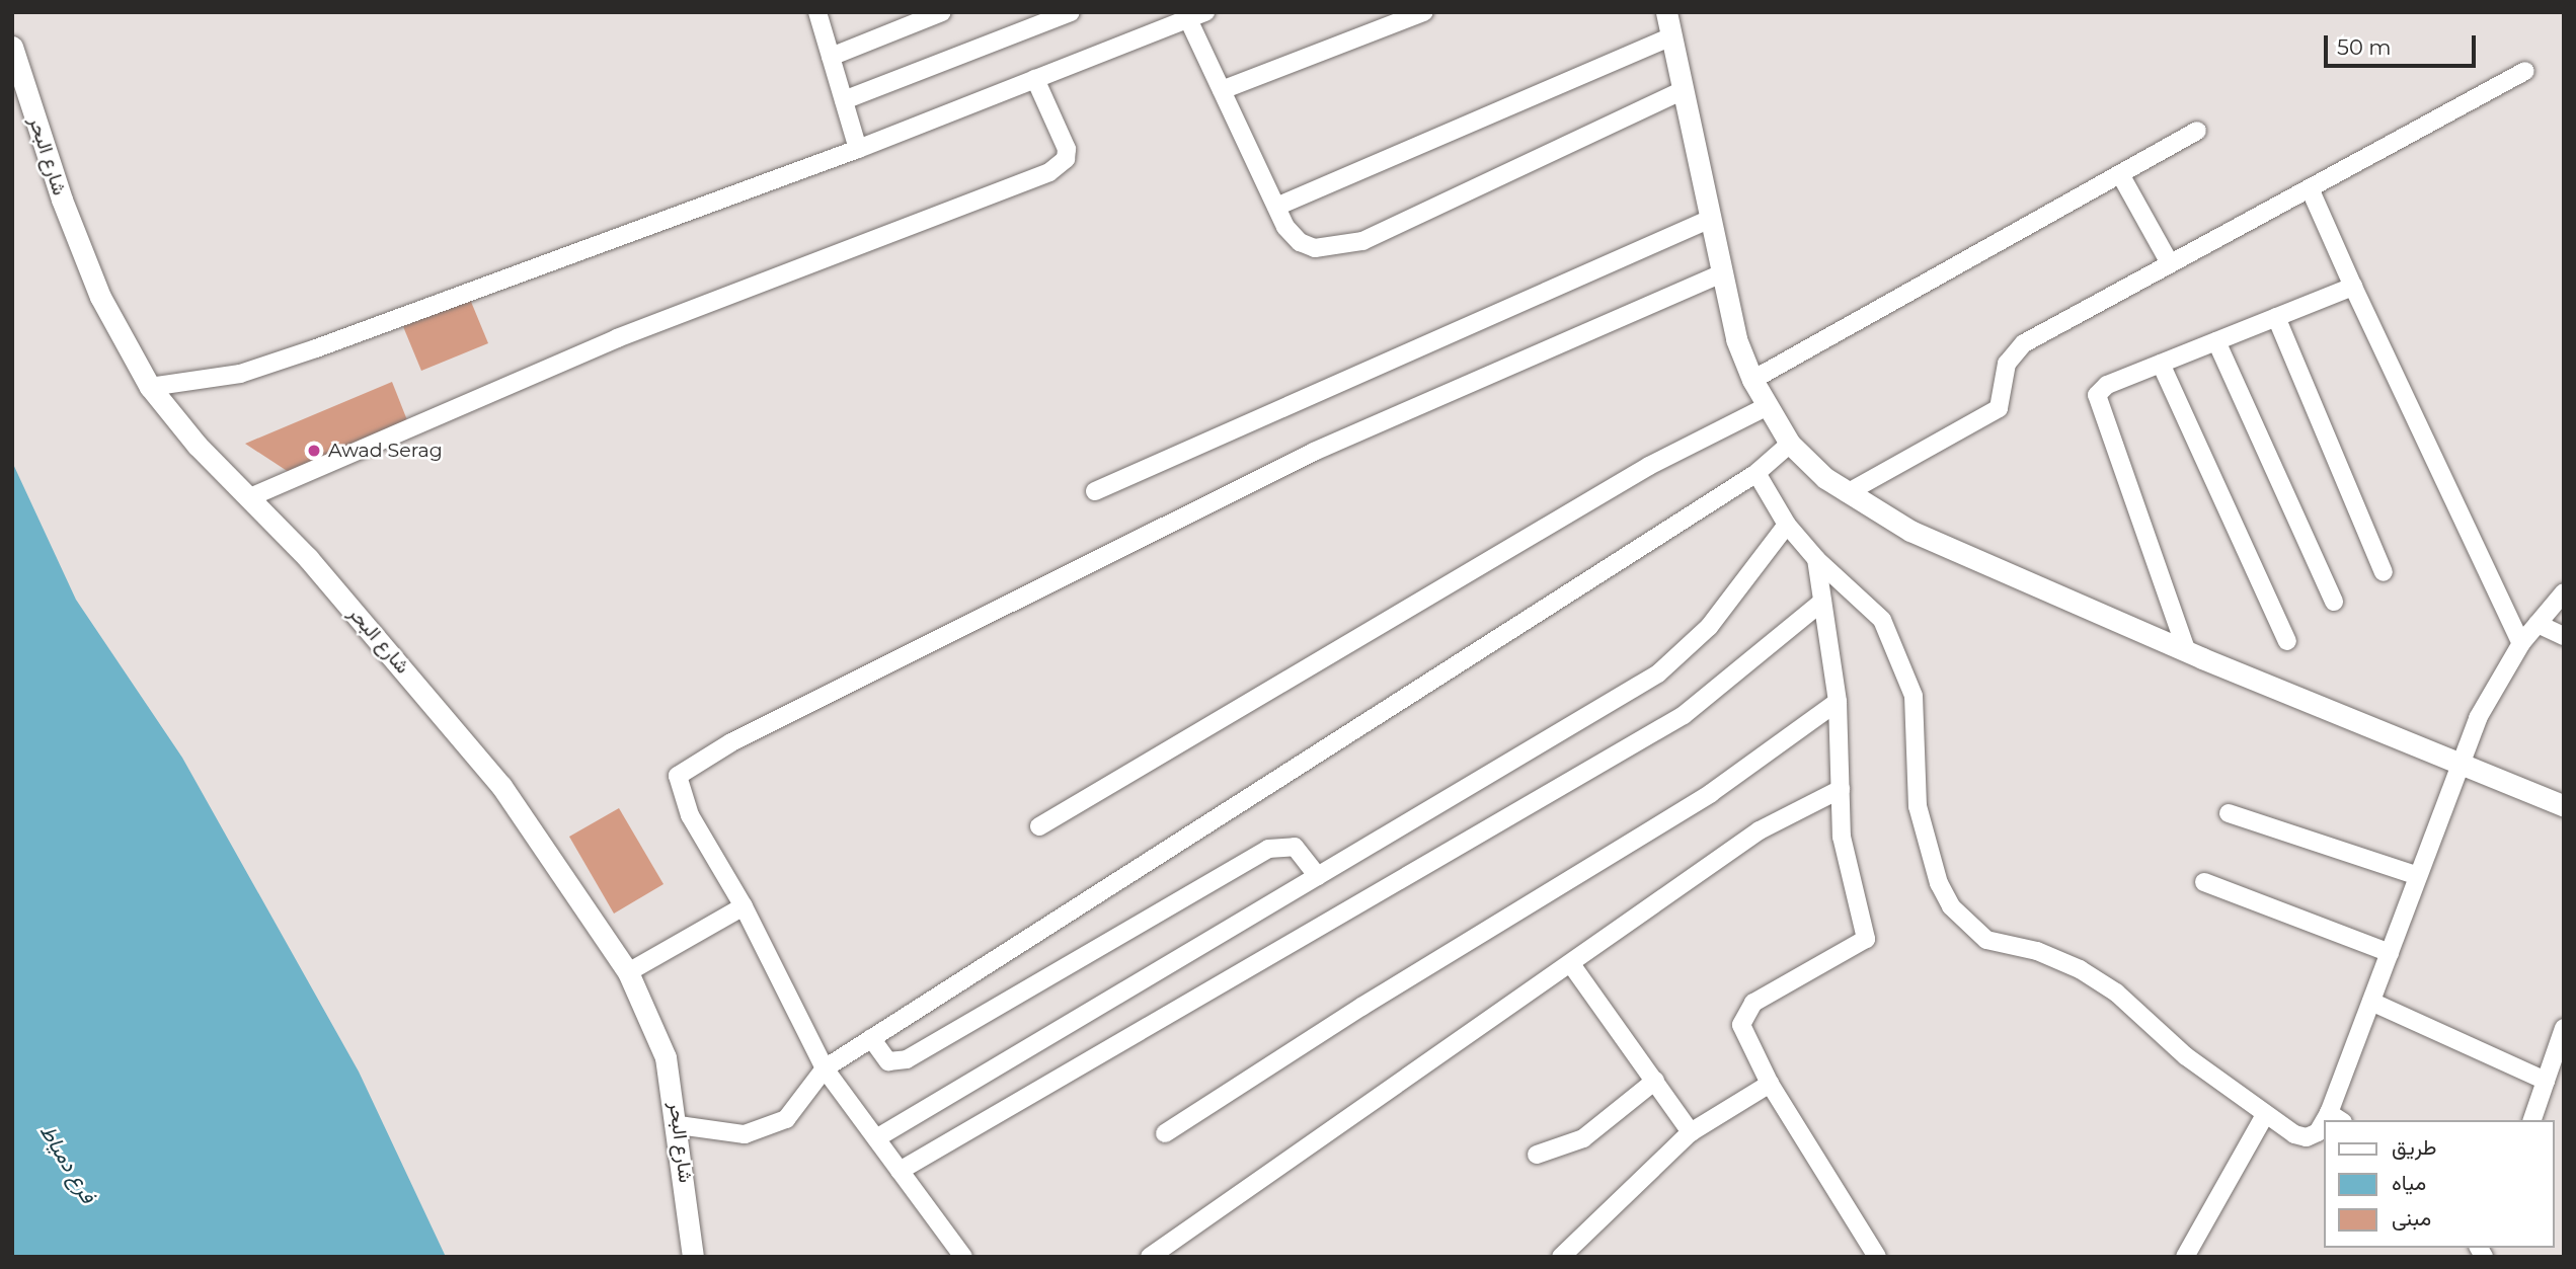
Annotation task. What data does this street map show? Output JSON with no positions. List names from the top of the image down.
{
  "streets": {
    "street": ["شارع البحر"]
  },
  "water": ["فرع دمياط"],
  "places": ["Awad Serag"],
  "legend": ["طريق", "مياه", "مبنى"],
  "scale_bar": "50 m"
}
